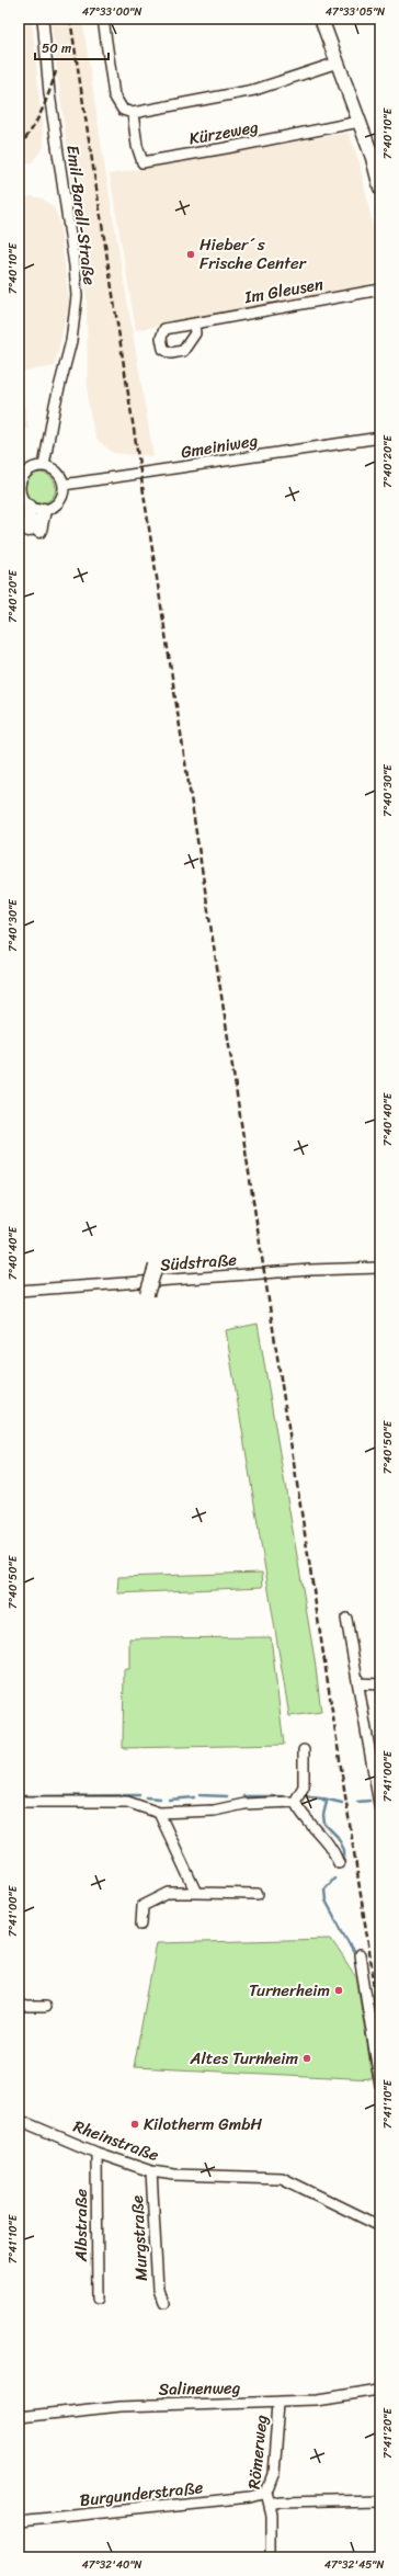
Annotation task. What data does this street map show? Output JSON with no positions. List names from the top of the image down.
{
  "streets": {
    "street": [
      "Kürzeweg",
      "Emil-Barell-Straße",
      "Im Gleusen",
      "Gmeiniweg",
      "Südstraße",
      "Rheinstraße",
      "Albstraße",
      "Murgstraße",
      "Salinenweg",
      "Römerweg",
      "Burgunderstraße"
    ]
  },
  "crossings": [
    ["Emil-Barell-Straße", "Gmeiniweg"],
    ["Rheinstraße", "Albstraße"],
    ["Rheinstraße", "Murgstraße"],
    ["Salinenweg", "Römerweg"],
    ["Römerweg", "Burgunderstraße"]
  ],
  "places": [
    "Hieber´s Frische Center",
    "Turnerheim",
    "Altes Turnheim",
    "Kilotherm GmbH"
  ],
  "scale_bar": "50 m",
  "coordinates": [
    "47°33'00\"N",
    "47°33'05\"N",
    "7°40'10\"E",
    "7°40'20\"E",
    "7°40'30\"E",
    "7°40'40\"E",
    "7°40'50\"E",
    "7°41'00\"E",
    "7°41'10\"E",
    "7°41'20\"E",
    "47°32'40\"N",
    "47°32'45\"N"
  ]
}
